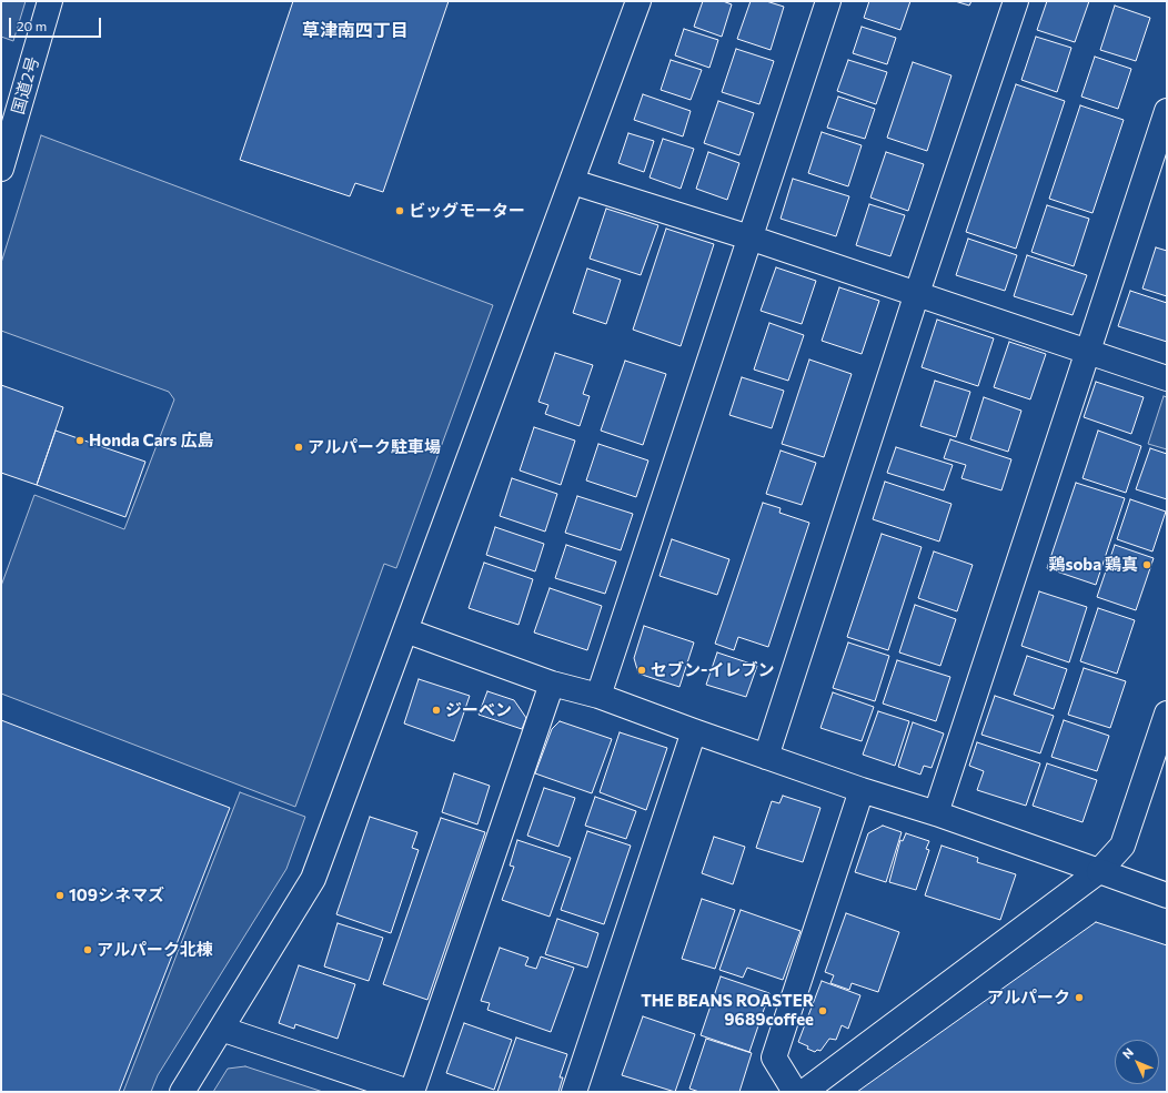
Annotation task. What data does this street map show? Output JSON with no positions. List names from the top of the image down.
{
  "streets": {
    "main road": ["国道2号"]
  },
  "districts": ["草津南四丁目"],
  "places": [
    "ビッグモーター",
    "Honda Cars 広島",
    "アルパーク駐車場",
    "鶏soba 鶏真",
    "セブン-イレブン",
    "ジーベン",
    "109シネマズ",
    "アルパーク北棟",
    "アルパーク",
    "THE BEANS ROASTER 9689coffee"
  ],
  "scale_bar": "20 m",
  "north": "top left"
}
